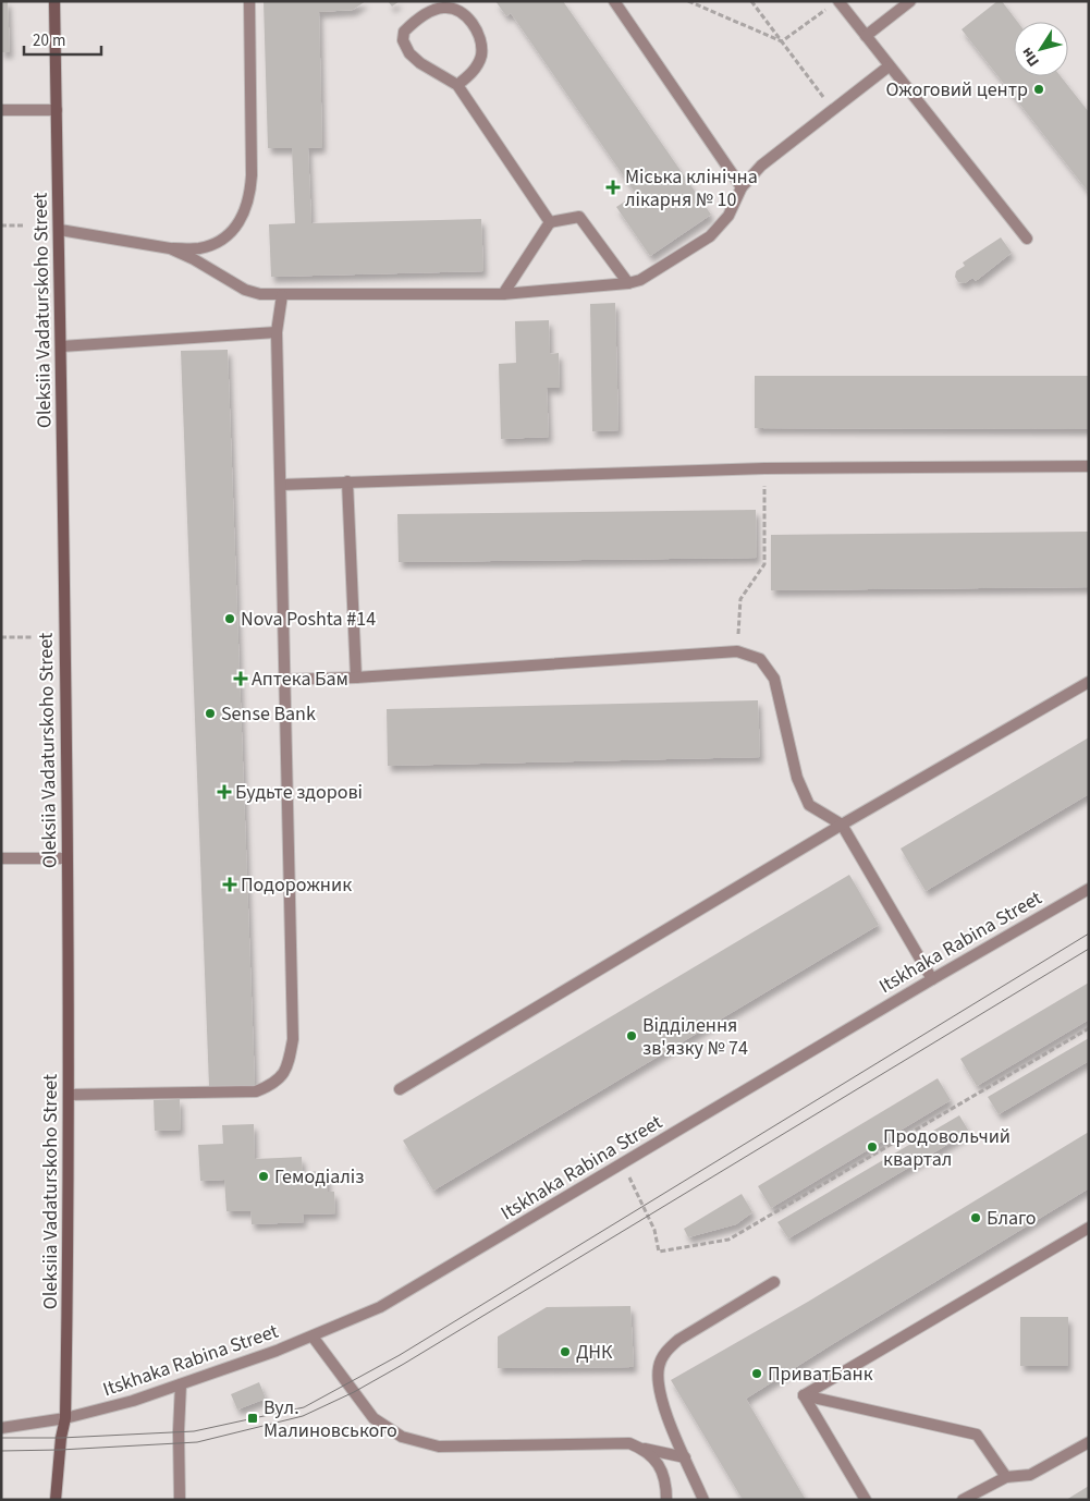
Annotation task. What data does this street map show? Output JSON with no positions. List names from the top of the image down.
{
  "streets": {
    "main road": ["Oleksiia Vadaturskoho Street"],
    "street": ["Itskhaka Rabina Street"]
  },
  "crossings": [
    ["Oleksiia Vadaturskoho Street", "Itskhaka Rabina Street"]
  ],
  "places": {
    "other": [
      "Ожоговий центр",
      "Nova Poshta #14",
      "Sense Bank",
      "Відділення зв'язку № 74",
      "Продовольчий квартал",
      "Гемодіаліз",
      "Благо",
      "ДНК",
      "ПриватБанк"
    ],
    "health": [
      "Міська клінічна лікарня № 10",
      "Аптека Бам",
      "Будьте здорові",
      "Подорожник"
    ],
    "transit": ["Вул. Малиновського"]
  },
  "scale_bar": "20 m",
  "north": "bottom left"
}
